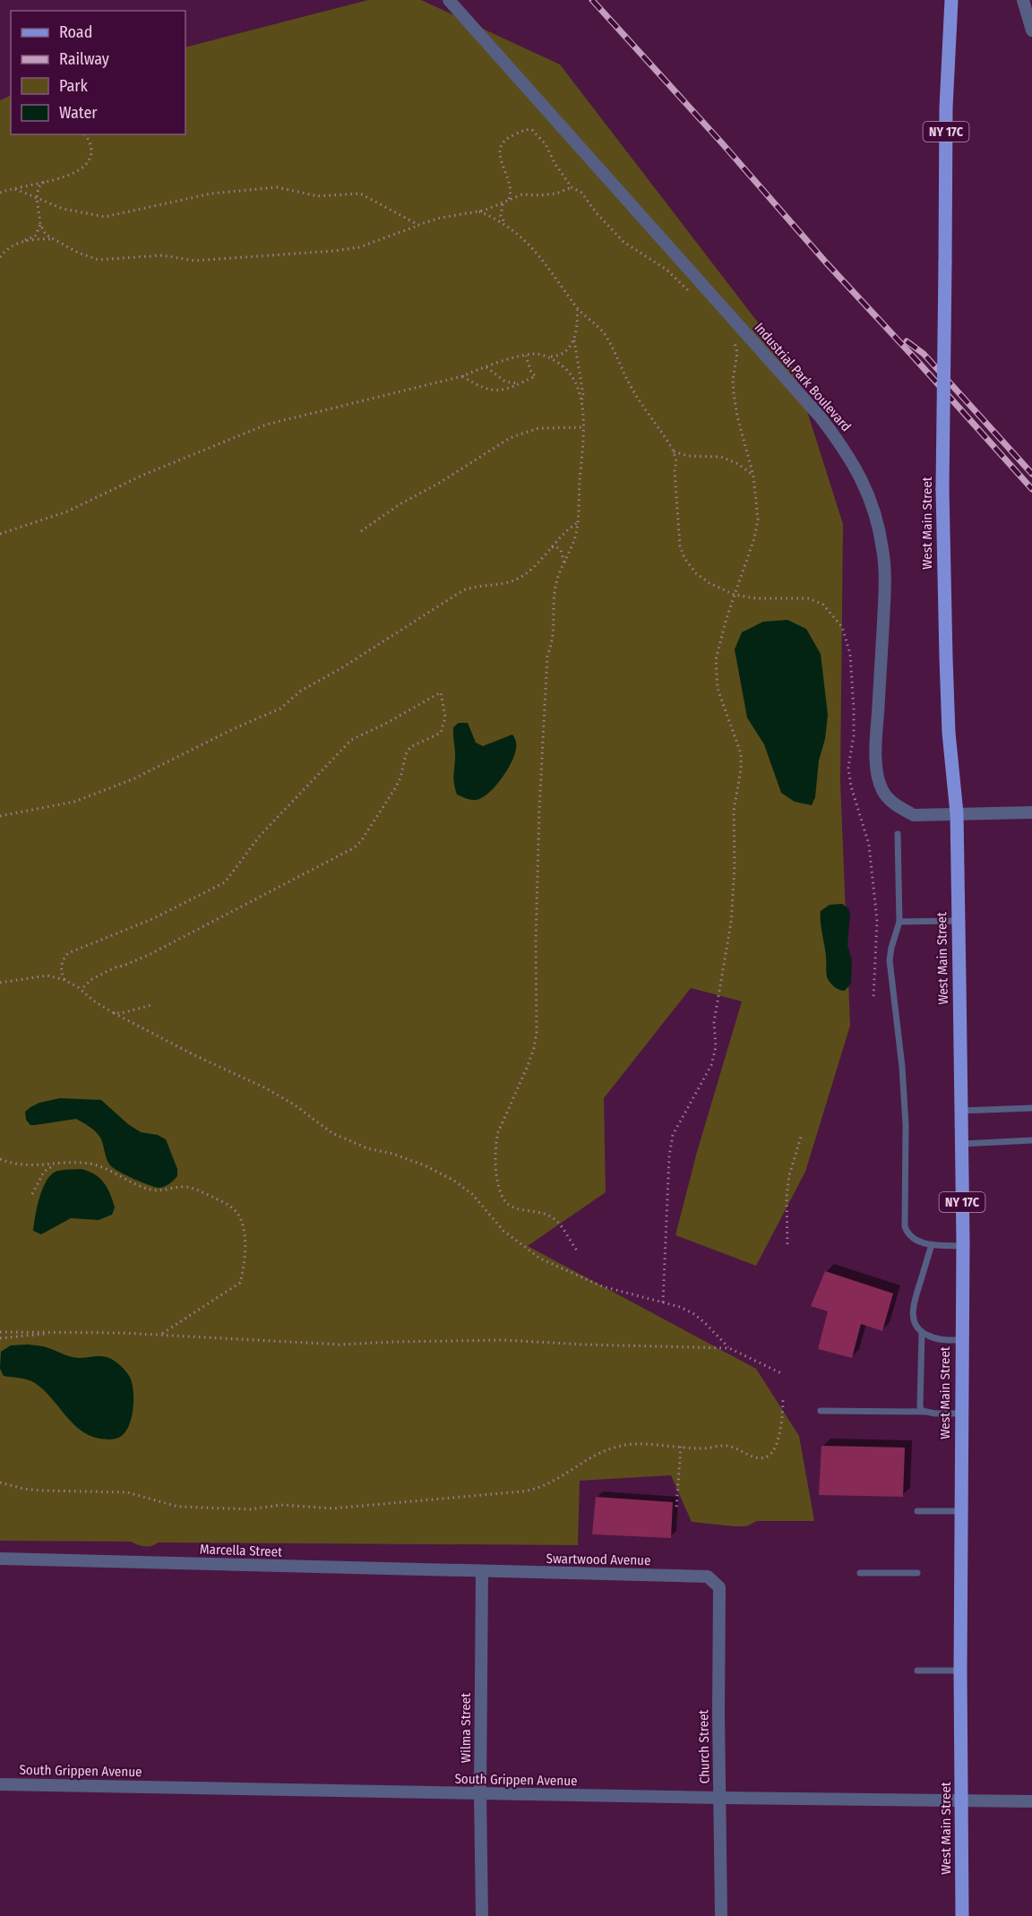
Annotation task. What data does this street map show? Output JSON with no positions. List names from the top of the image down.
{
  "streets": {
    "main road": ["NY 17C", "West Main Street"],
    "street": [
      "Industrial Park Boulevard",
      "Marcella Street",
      "Swartwood Avenue",
      "Wilma Street",
      "Church Street",
      "South Grippen Avenue"
    ]
  },
  "crossings": [
    ["Industrial Park Boulevard", "West Main Street"],
    ["West Main Street", "South Grippen Avenue"],
    ["Marcella Street", "Swartwood Avenue"],
    ["Marcella Street", "Wilma Street"],
    ["Swartwood Avenue", "Wilma Street"],
    ["Swartwood Avenue", "Church Street"],
    ["Wilma Street", "South Grippen Avenue"],
    ["Church Street", "South Grippen Avenue"]
  ],
  "legend": [
    "Road",
    "Railway",
    "Park",
    "Water"
  ]
}
